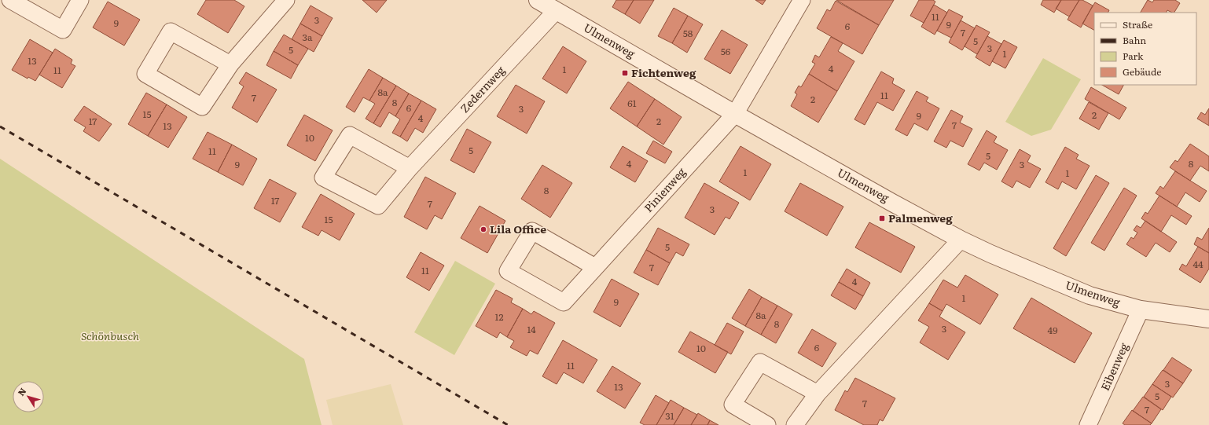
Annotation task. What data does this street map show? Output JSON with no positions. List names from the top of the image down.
{
  "streets": {
    "street": [
      "Ulmenweg",
      "Zedernweg",
      "Pinienweg",
      "Eibenweg"
    ]
  },
  "crossings": [
    ["Ulmenweg", "Zedernweg"],
    ["Ulmenweg", "Pinienweg"],
    ["Ulmenweg", "Eibenweg"]
  ],
  "parks": ["Schönbusch"],
  "places": {
    "transit": ["Fichtenweg", "Palmenweg"],
    "other": ["Lila Office"]
  },
  "house_numbers": [
    "11",
    "3",
    "9",
    "9",
    "6",
    "7",
    "58",
    "3a",
    "5",
    "3",
    "5",
    "56",
    "1",
    "13",
    "4",
    "1",
    "11",
    "8a",
    "11",
    "7",
    "2",
    "8",
    "61",
    "6",
    "3",
    "15",
    "2",
    "9",
    "4",
    "17",
    "2",
    "7",
    "13",
    "10",
    "5",
    "11",
    "5",
    "4",
    "8",
    "9",
    "3",
    "1",
    "1",
    "8",
    "17",
    "7",
    "3",
    "15",
    "5",
    "44",
    "7",
    "11",
    "4",
    "1",
    "9",
    "8a",
    "12",
    "8",
    "3",
    "14",
    "49",
    "6",
    "10",
    "11",
    "3",
    "13",
    "5",
    "7",
    "7",
    "31"
  ],
  "legend": [
    "Straße",
    "Bahn",
    "Park",
    "Gebäude"
  ],
  "north": "top left"
}
